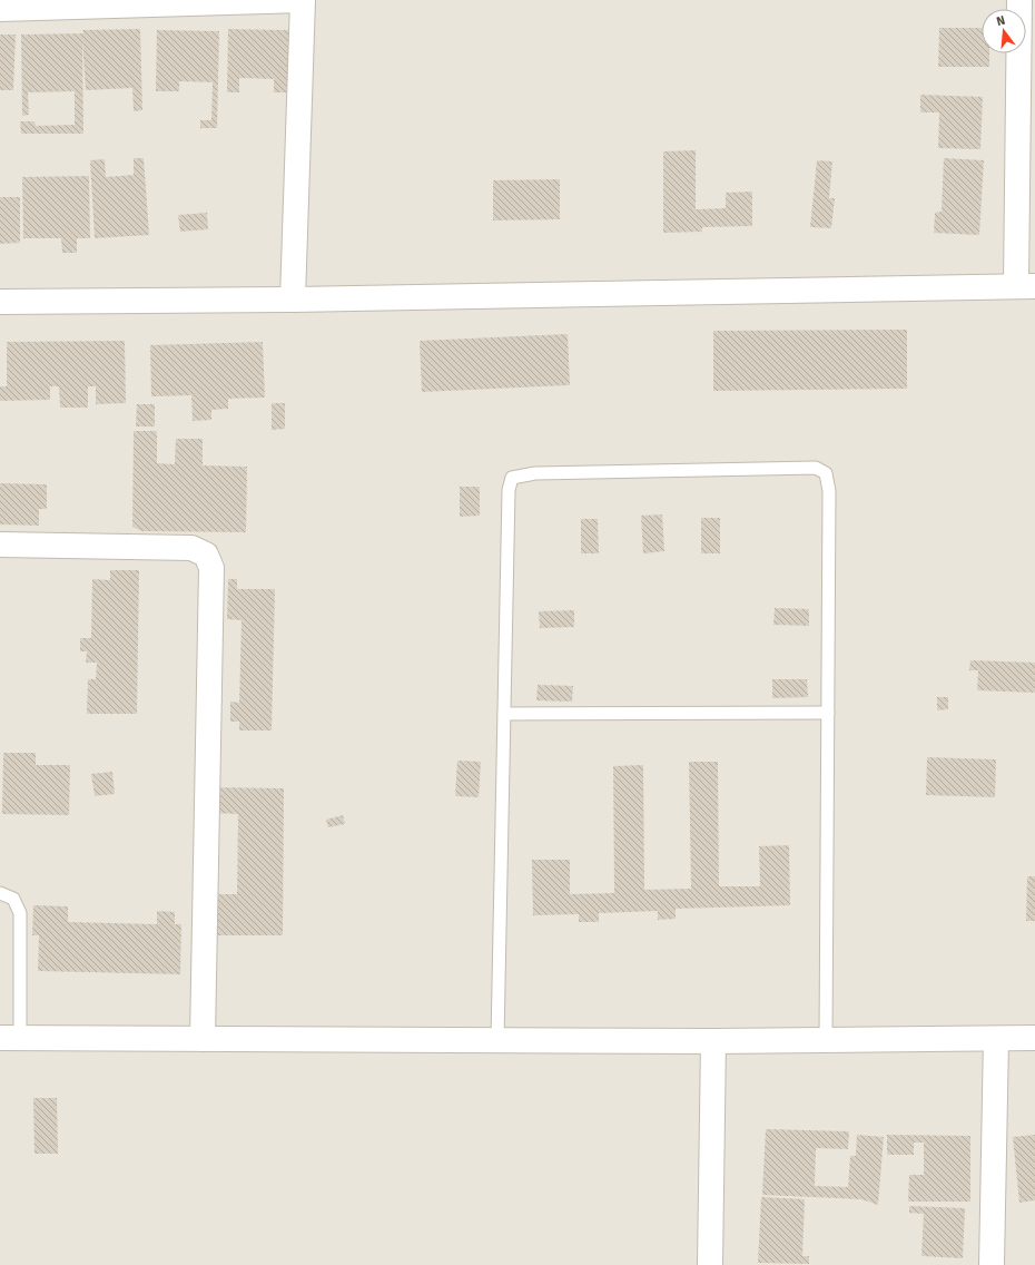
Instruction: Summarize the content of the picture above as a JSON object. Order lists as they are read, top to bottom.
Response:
{
  "north": "top"
}
